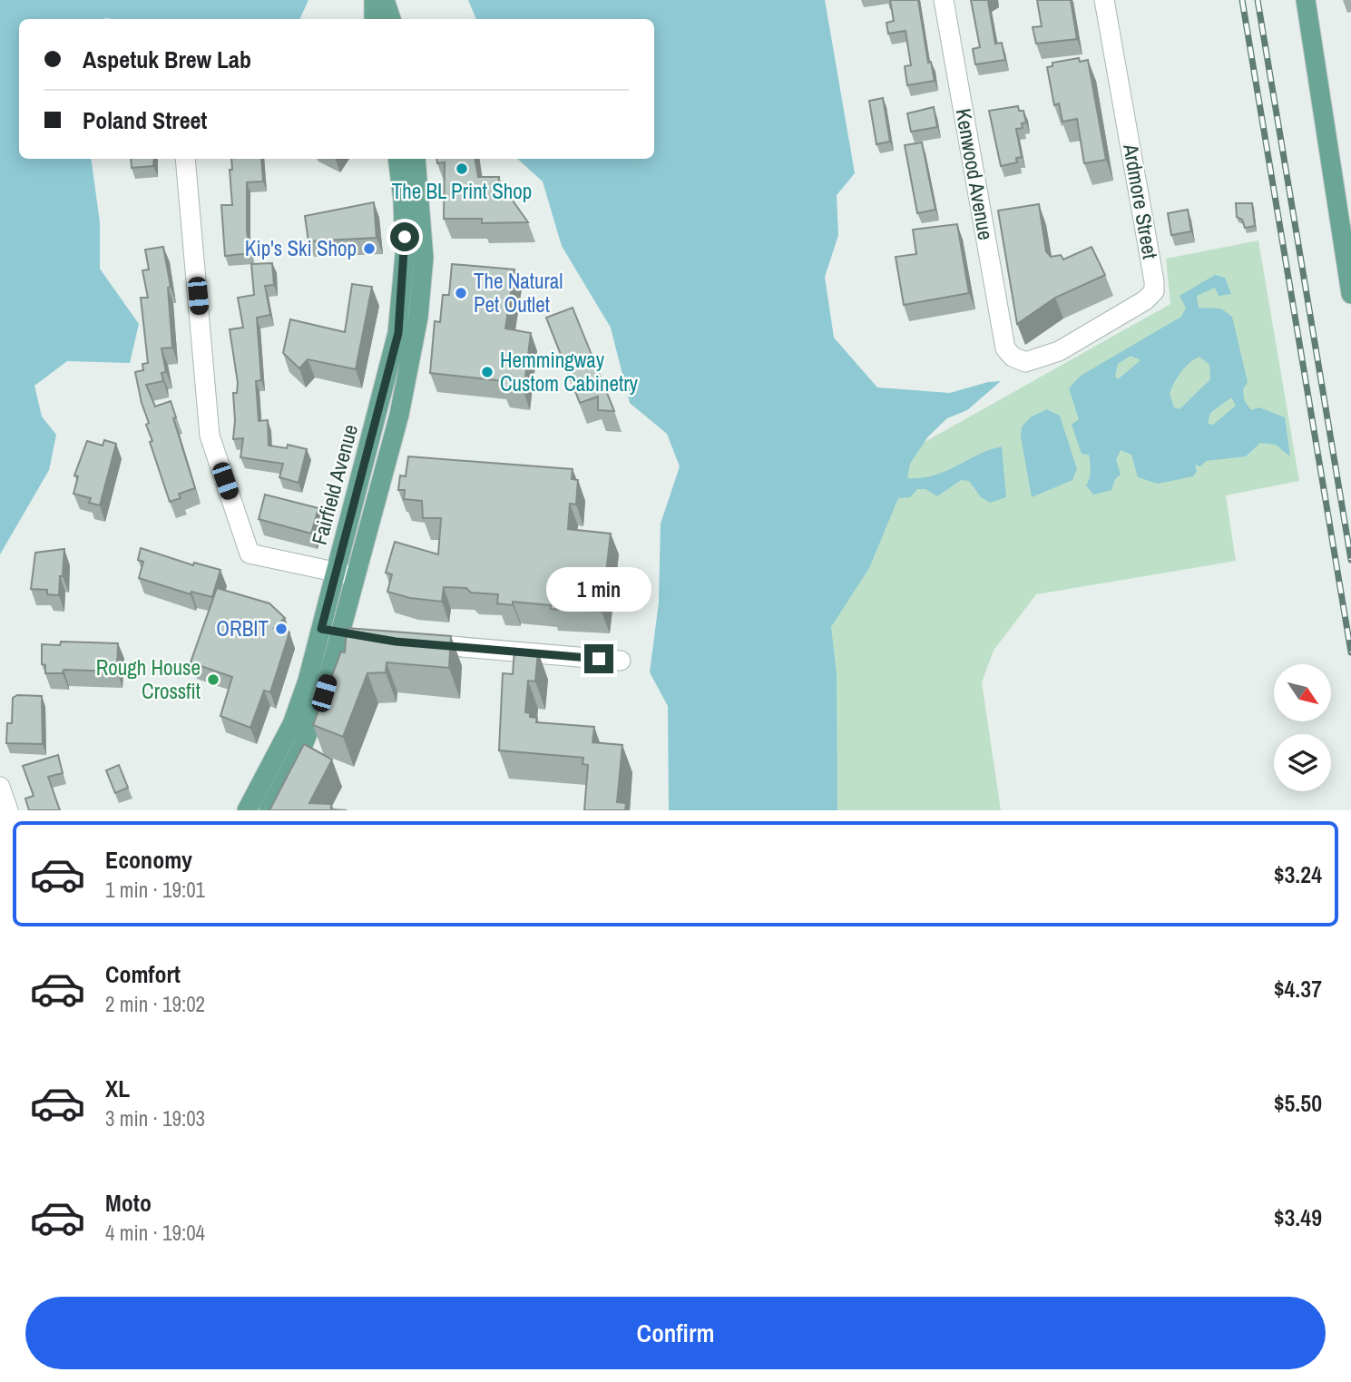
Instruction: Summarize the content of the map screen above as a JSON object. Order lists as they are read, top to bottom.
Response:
{
  "streets": {
    "main road": ["Fairfield Avenue"],
    "street": ["Kenwood Avenue", "Ardmore Street"]
  },
  "crossings": [
    ["Kenwood Avenue", "Ardmore Street"]
  ],
  "places": [
    "The BL Print Shop",
    "Kip's Ski Shop",
    "The Natural Pet Outlet",
    "Hemmingway Custom Cabinetry",
    "ORBIT",
    "Rough House Crossfit"
  ],
  "north": "bottom right",
  "page": {
    "banner": ["Aspetuk Brew Lab", "Poland Street"],
    "bubble": "1 min",
    "list": [
      {
        "name": "Economy",
        "note": "1 min · 19:01",
        "value": "$3.24"
      },
      {
        "name": "Comfort",
        "note": "2 min · 19:02",
        "value": "$4.37"
      },
      {
        "name": "XL",
        "note": "3 min · 19:03",
        "value": "$5.50"
      },
      {
        "name": "Moto",
        "note": "4 min · 19:04",
        "value": "$3.49"
      }
    ],
    "buttons": "Confirm"
  }
}
